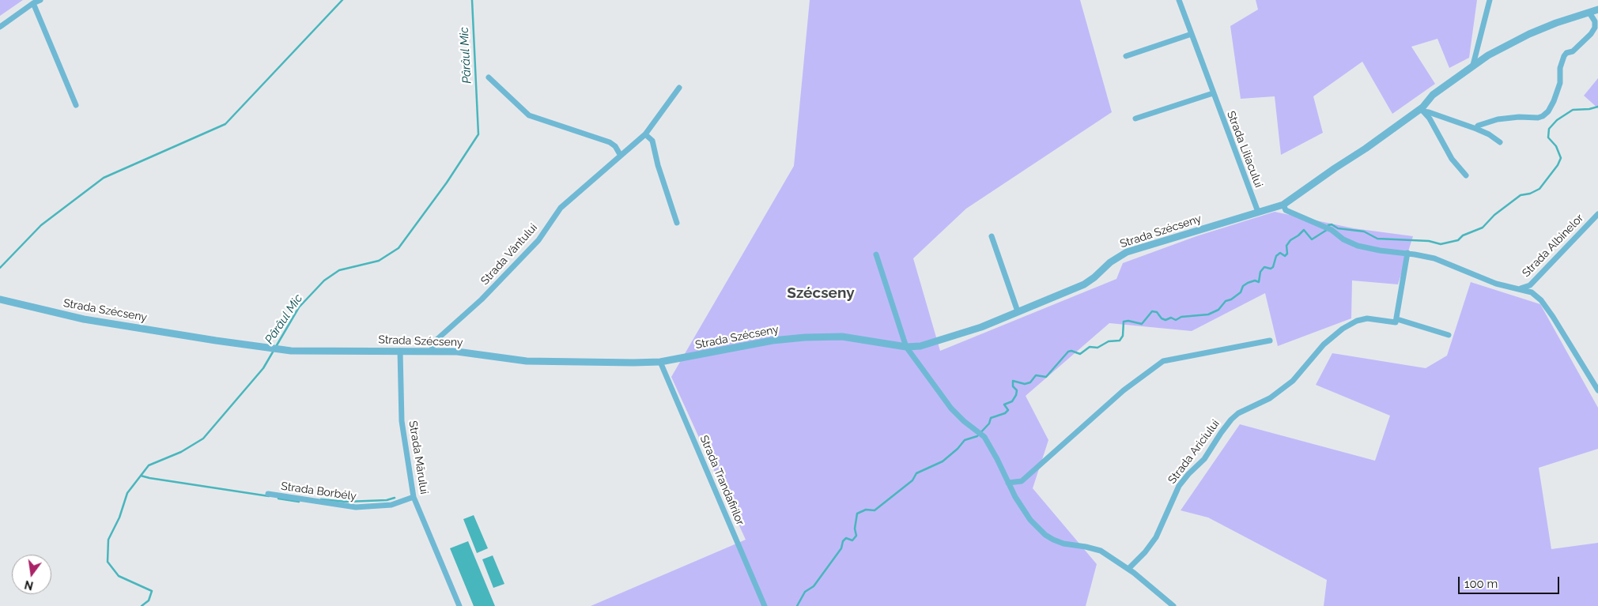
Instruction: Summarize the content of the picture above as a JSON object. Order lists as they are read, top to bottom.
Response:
{
  "streets": {
    "street": [
      "Strada Liliacului",
      "Strada Szécseny",
      "Strada Albinelor",
      "Strada Vântului",
      "Strada Ariciului",
      "Strada Mărului",
      "Strada Trandafirilor",
      "Strada Borbély"
    ]
  },
  "crossings": [
    ["Strada Liliacului", "Strada Szécseny"],
    ["Strada Szécseny", "Strada Vântului"],
    ["Strada Szécseny", "Strada Mărului"],
    ["Strada Szécseny", "Strada Trandafirilor"],
    ["Strada Mărului", "Strada Borbély"]
  ],
  "districts": ["Szécseny"],
  "water": ["Pârâul Mic"],
  "scale_bar": "100 m",
  "north": "bottom"
}
